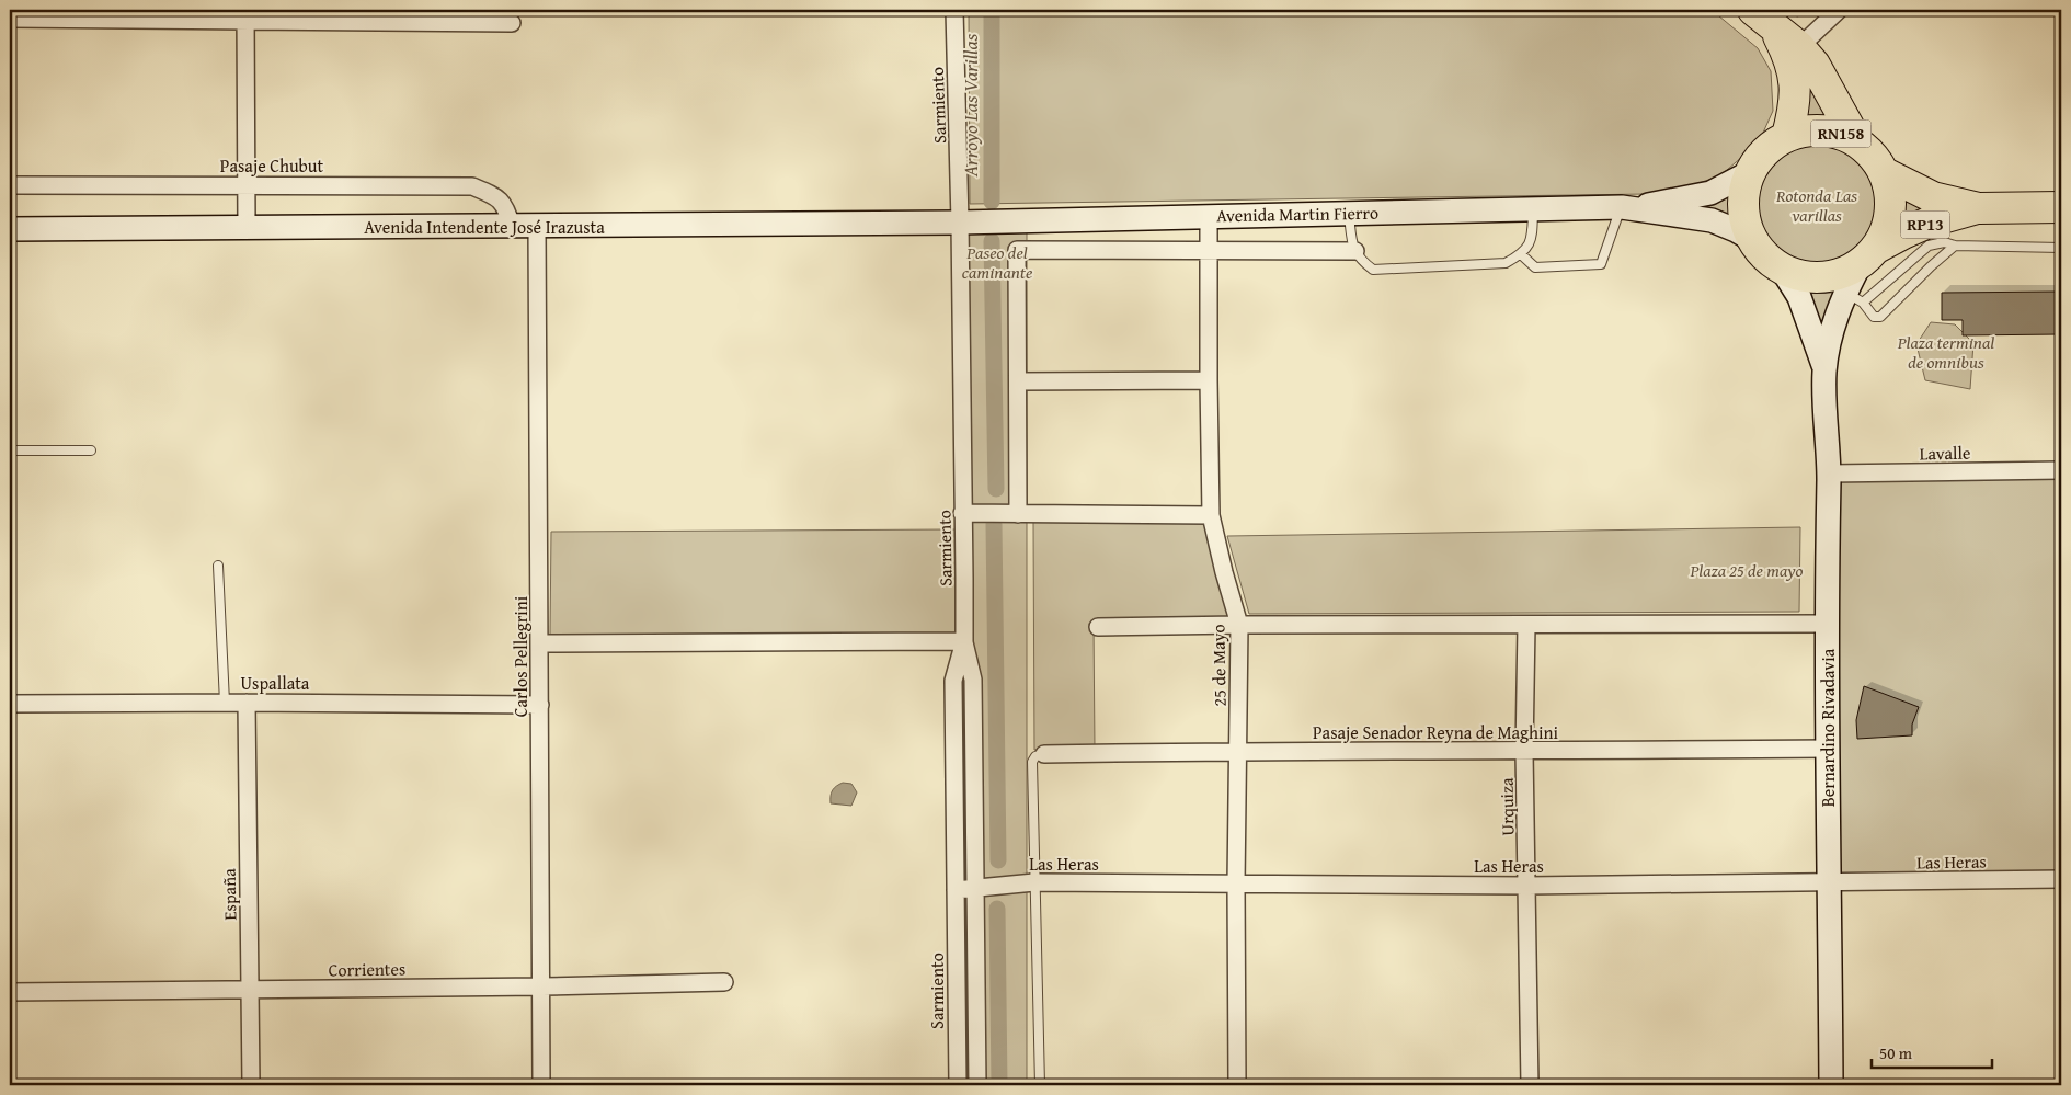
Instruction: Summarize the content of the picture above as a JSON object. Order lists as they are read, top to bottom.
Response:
{
  "streets": {
    "highway": ["RN158", "RP13"],
    "main road": ["Avenida Martin Fierro", "Avenida Intendente José Irazusta", "Bernardino Rivadavia"],
    "street": [
      "Sarmiento",
      "Pasaje Chubut",
      "Lavalle",
      "Carlos Pellegrini",
      "25 de Mayo",
      "Uspallata",
      "Pasaje Senador Reyna de Maghini",
      "Urquiza",
      "Las Heras",
      "España",
      "Corrientes"
    ]
  },
  "crossings": [
    ["Sarmiento", "Avenida Martin Fierro"],
    ["Sarmiento", "Avenida Intendente José Irazusta"],
    ["Sarmiento", "Las Heras"],
    ["RN158", "Avenida Martin Fierro"],
    ["RN158", "RP13"],
    ["RN158", "Bernardino Rivadavia"],
    ["Pasaje Chubut", "Avenida Intendente José Irazusta"],
    ["Avenida Martin Fierro", "RP13"],
    ["Avenida Martin Fierro", "Avenida Intendente José Irazusta"],
    ["Avenida Martin Fierro", "25 de Mayo"],
    ["Avenida Martin Fierro", "Bernardino Rivadavia"],
    ["RP13", "Bernardino Rivadavia"],
    ["Avenida Intendente José Irazusta", "Carlos Pellegrini"],
    ["Lavalle", "Bernardino Rivadavia"],
    ["Carlos Pellegrini", "Uspallata"],
    ["Carlos Pellegrini", "Corrientes"],
    ["25 de Mayo", "Pasaje Senador Reyna de Maghini"],
    ["25 de Mayo", "Las Heras"],
    ["Uspallata", "España"],
    ["Bernardino Rivadavia", "Pasaje Senador Reyna de Maghini"],
    ["Bernardino Rivadavia", "Las Heras"],
    ["Pasaje Senador Reyna de Maghini", "Urquiza"],
    ["Urquiza", "Las Heras"],
    ["España", "Corrientes"]
  ],
  "water": ["Arroyo Las Varillas"],
  "parks": [
    "Rotonda Las varillas",
    "Paseo del caminante",
    "Plaza terminal de omnibus",
    "Plaza 25 de mayo"
  ],
  "scale_bar": "50 m"
}
